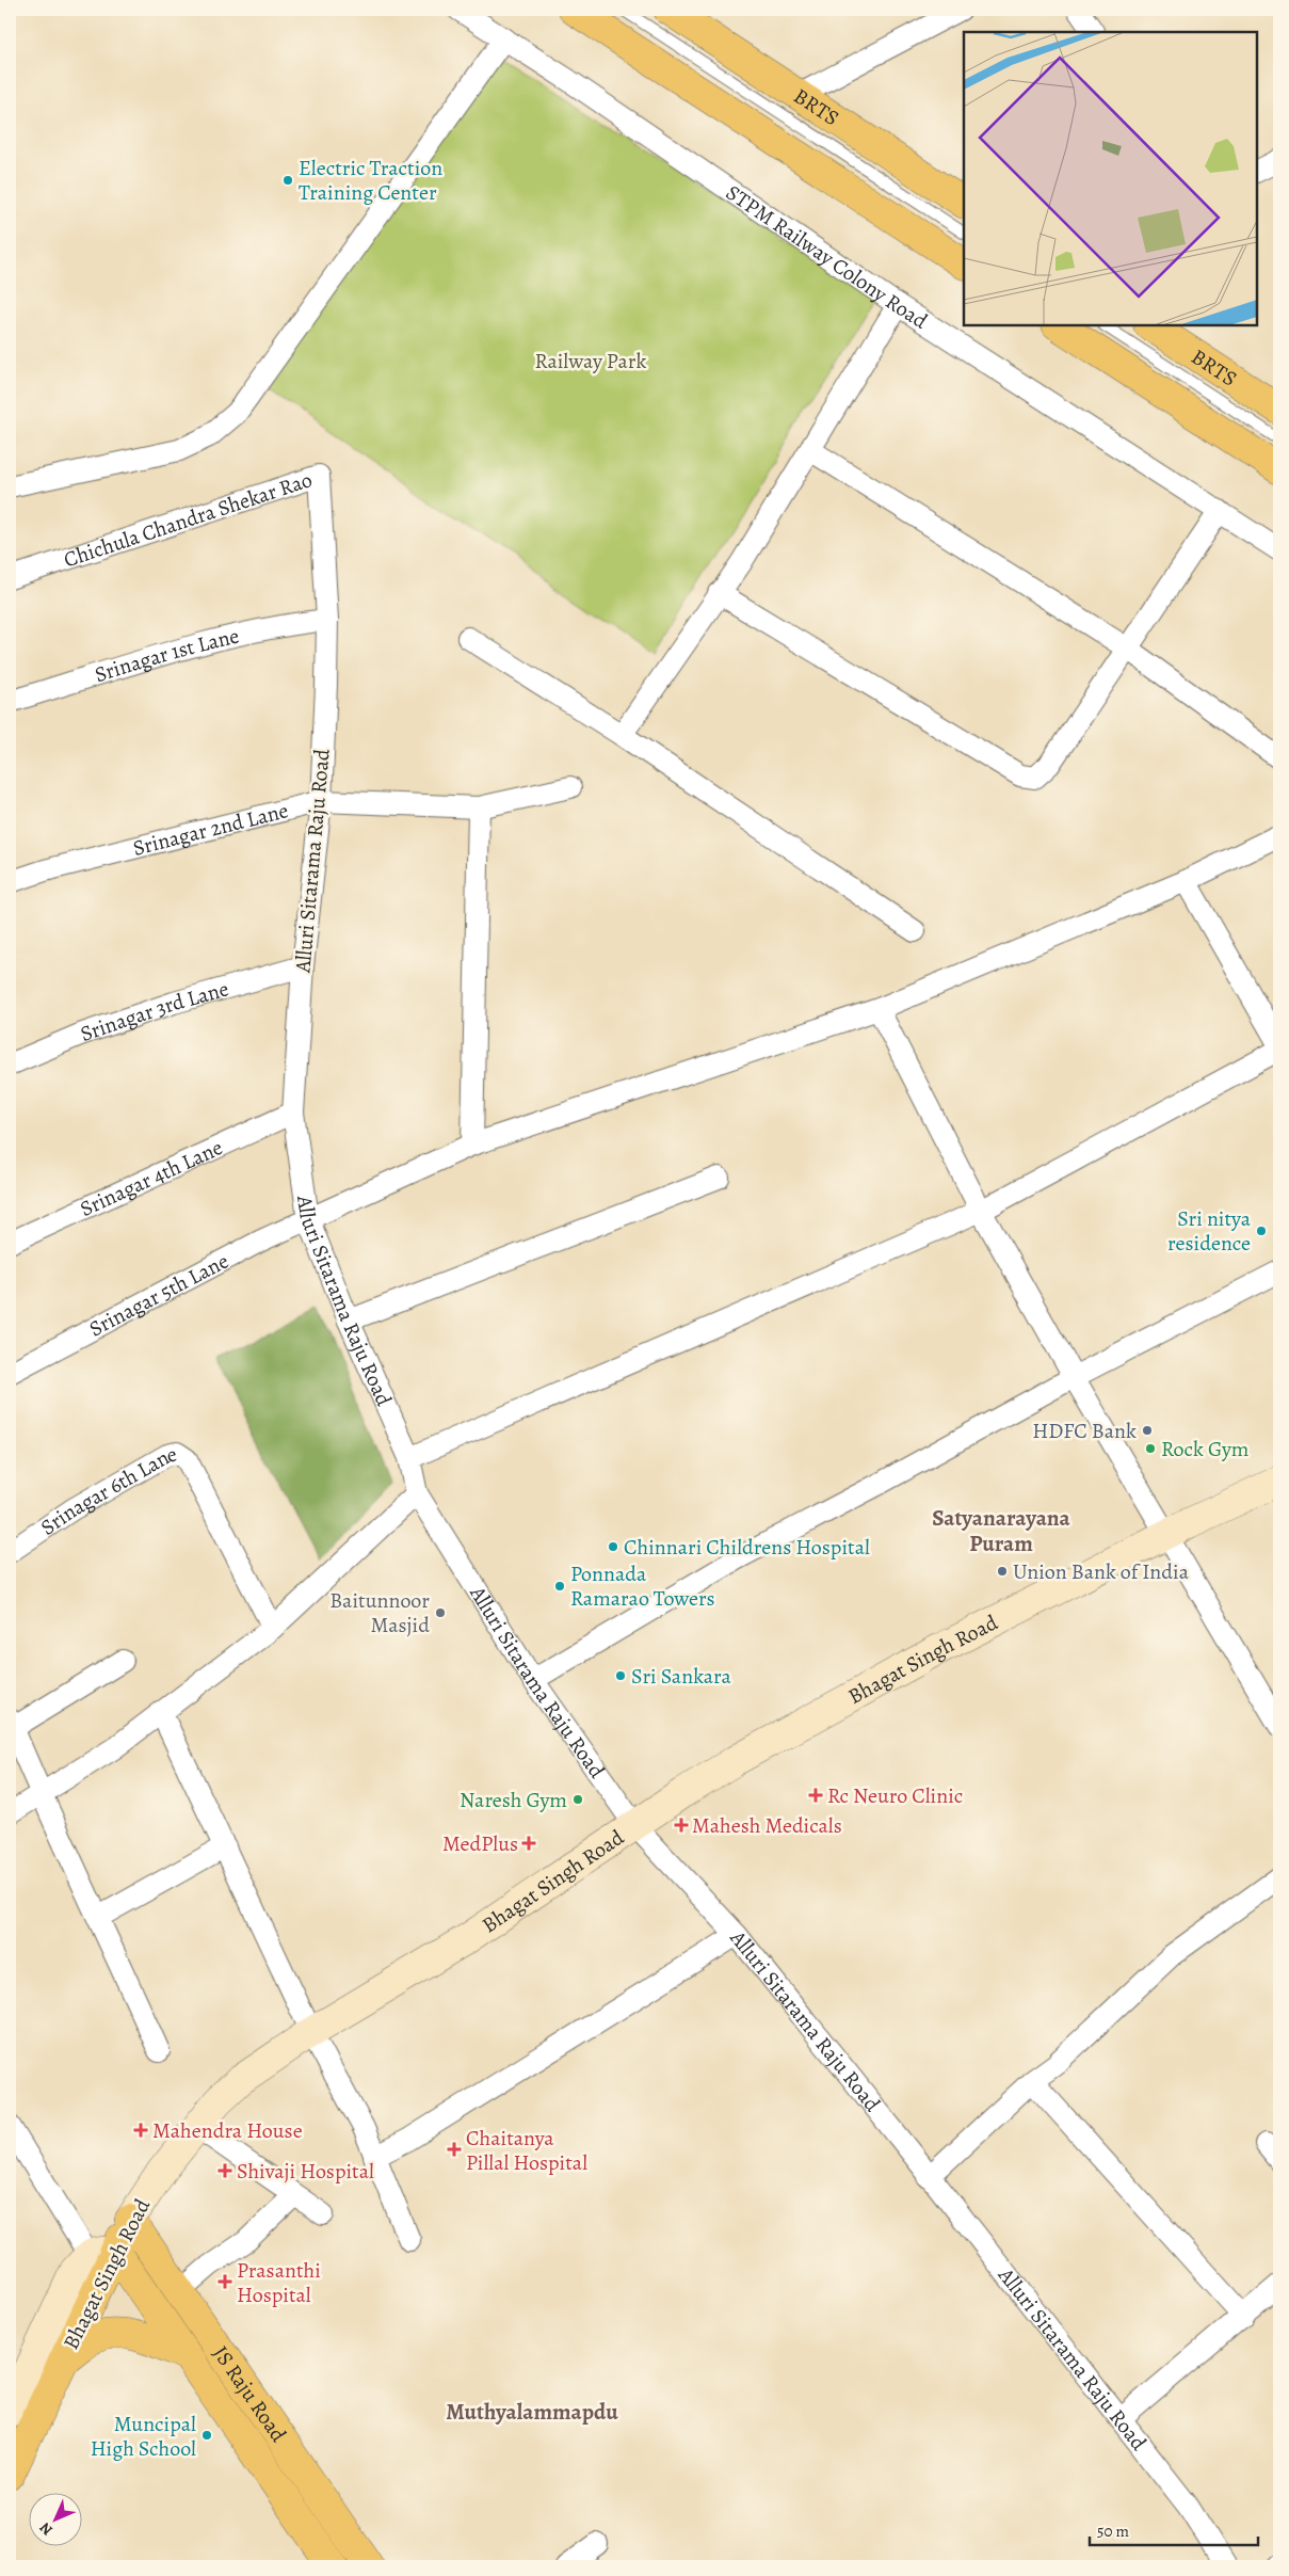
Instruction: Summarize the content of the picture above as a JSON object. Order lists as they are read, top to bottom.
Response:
{
  "streets": {
    "main road": ["BRTS", "Bhagat Singh Road", "JS Raju Road"],
    "street": [
      "STPM Railway Colony Road",
      "Chichula Chandra Shekar Rao",
      "Srinagar 1st Lane",
      "Srinagar 2nd Lane",
      "Alluri Sitarama Raju Road",
      "Srinagar 3rd Lane",
      "Srinagar 4th Lane",
      "Srinagar 5th Lane",
      "Srinagar 6th Lane"
    ]
  },
  "crossings": [
    ["Chichula Chandra Shekar Rao", "Srinagar 1st Lane"],
    ["Chichula Chandra Shekar Rao", "Alluri Sitarama Raju Road"],
    ["Srinagar 1st Lane", "Alluri Sitarama Raju Road"],
    ["Srinagar 2nd Lane", "Alluri Sitarama Raju Road"],
    ["Alluri Sitarama Raju Road", "Srinagar 3rd Lane"],
    ["Alluri Sitarama Raju Road", "Srinagar 4th Lane"],
    ["Alluri Sitarama Raju Road", "Srinagar 5th Lane"],
    ["Alluri Sitarama Raju Road", "Bhagat Singh Road"],
    ["Bhagat Singh Road", "JS Raju Road"]
  ],
  "districts": ["Satyanarayana Puram", "Muthyalammapdu"],
  "parks": ["Railway Park"],
  "places": {
    "other": [
      "Electric Traction Training Center",
      "Sri nitya residence",
      "HDFC Bank",
      "Rock Gym",
      "Chinnari Childrens Hospital",
      "Union Bank of India",
      "Ponnada Ramarao Towers",
      "Baitunnoor Masjid",
      "Sri Sankara",
      "Naresh Gym",
      "Muncipal High School"
    ],
    "health": [
      "Rc Neuro Clinic",
      "Mahesh Medicals",
      "MedPlus",
      "Mahendra House",
      "Chaitanya Pillal Hospital",
      "Shivaji Hospital",
      "Prasanthi Hospital"
    ]
  },
  "scale_bar": "50 m",
  "north": "bottom left"
}
